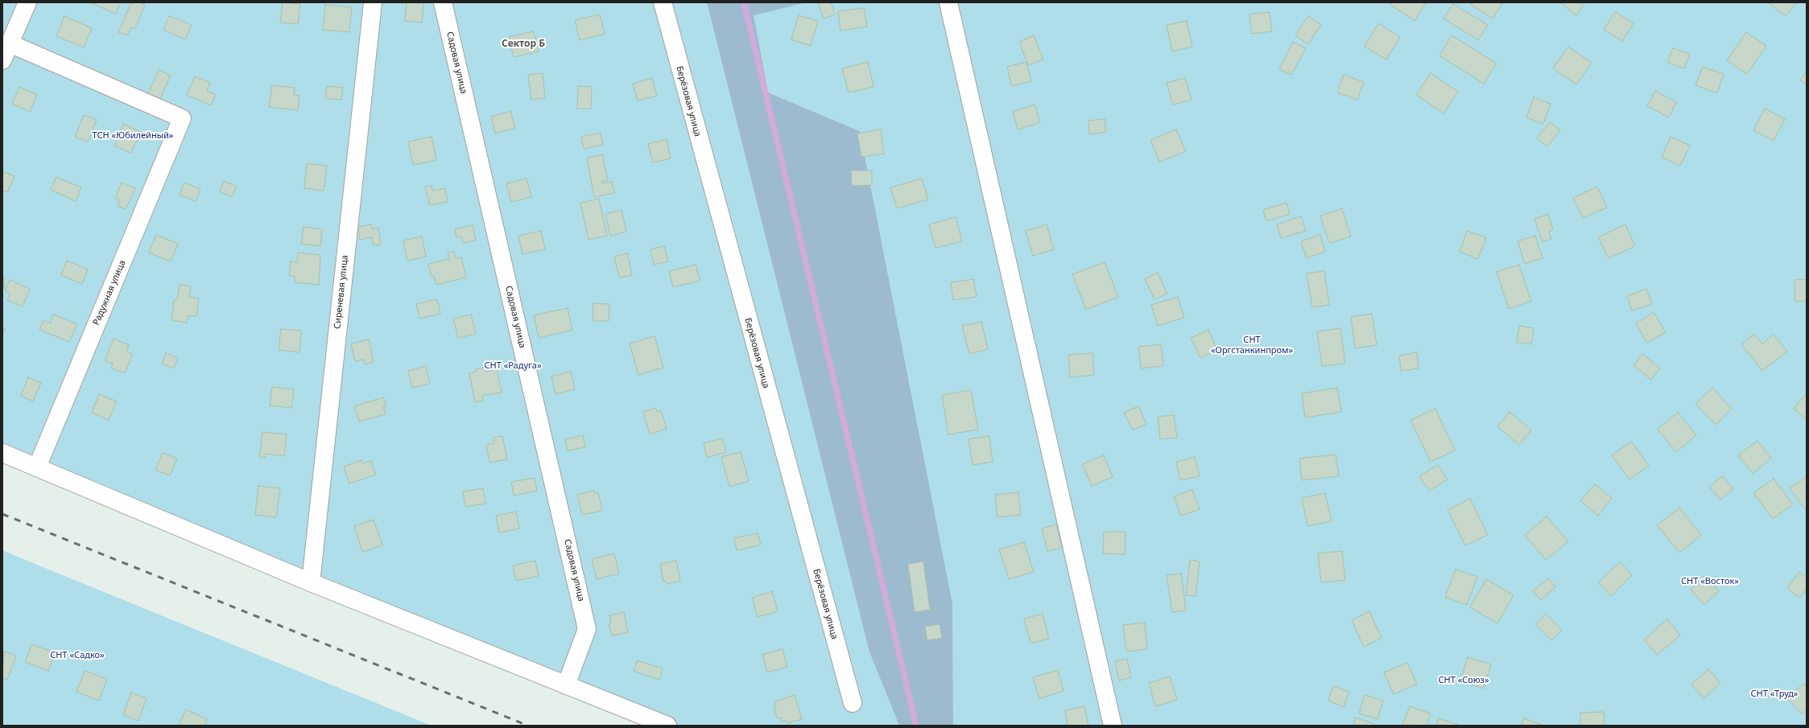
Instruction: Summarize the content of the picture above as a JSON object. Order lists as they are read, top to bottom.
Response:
{
  "streets": {
    "street": [
      "Садовая улица",
      "Берёзовая улица",
      "Сиреневая улица",
      "Радужная улица"
    ]
  },
  "districts": ["Сектор Б"],
  "parks": [
    "ТСН «Юбилейный»",
    "СНТ «Оргстанкинпром»",
    "СНТ «Радуга»",
    "СНТ «Восток»",
    "СНТ «Садко»",
    "СНТ «Союз»",
    "СНТ «Труд»"
  ]
}
